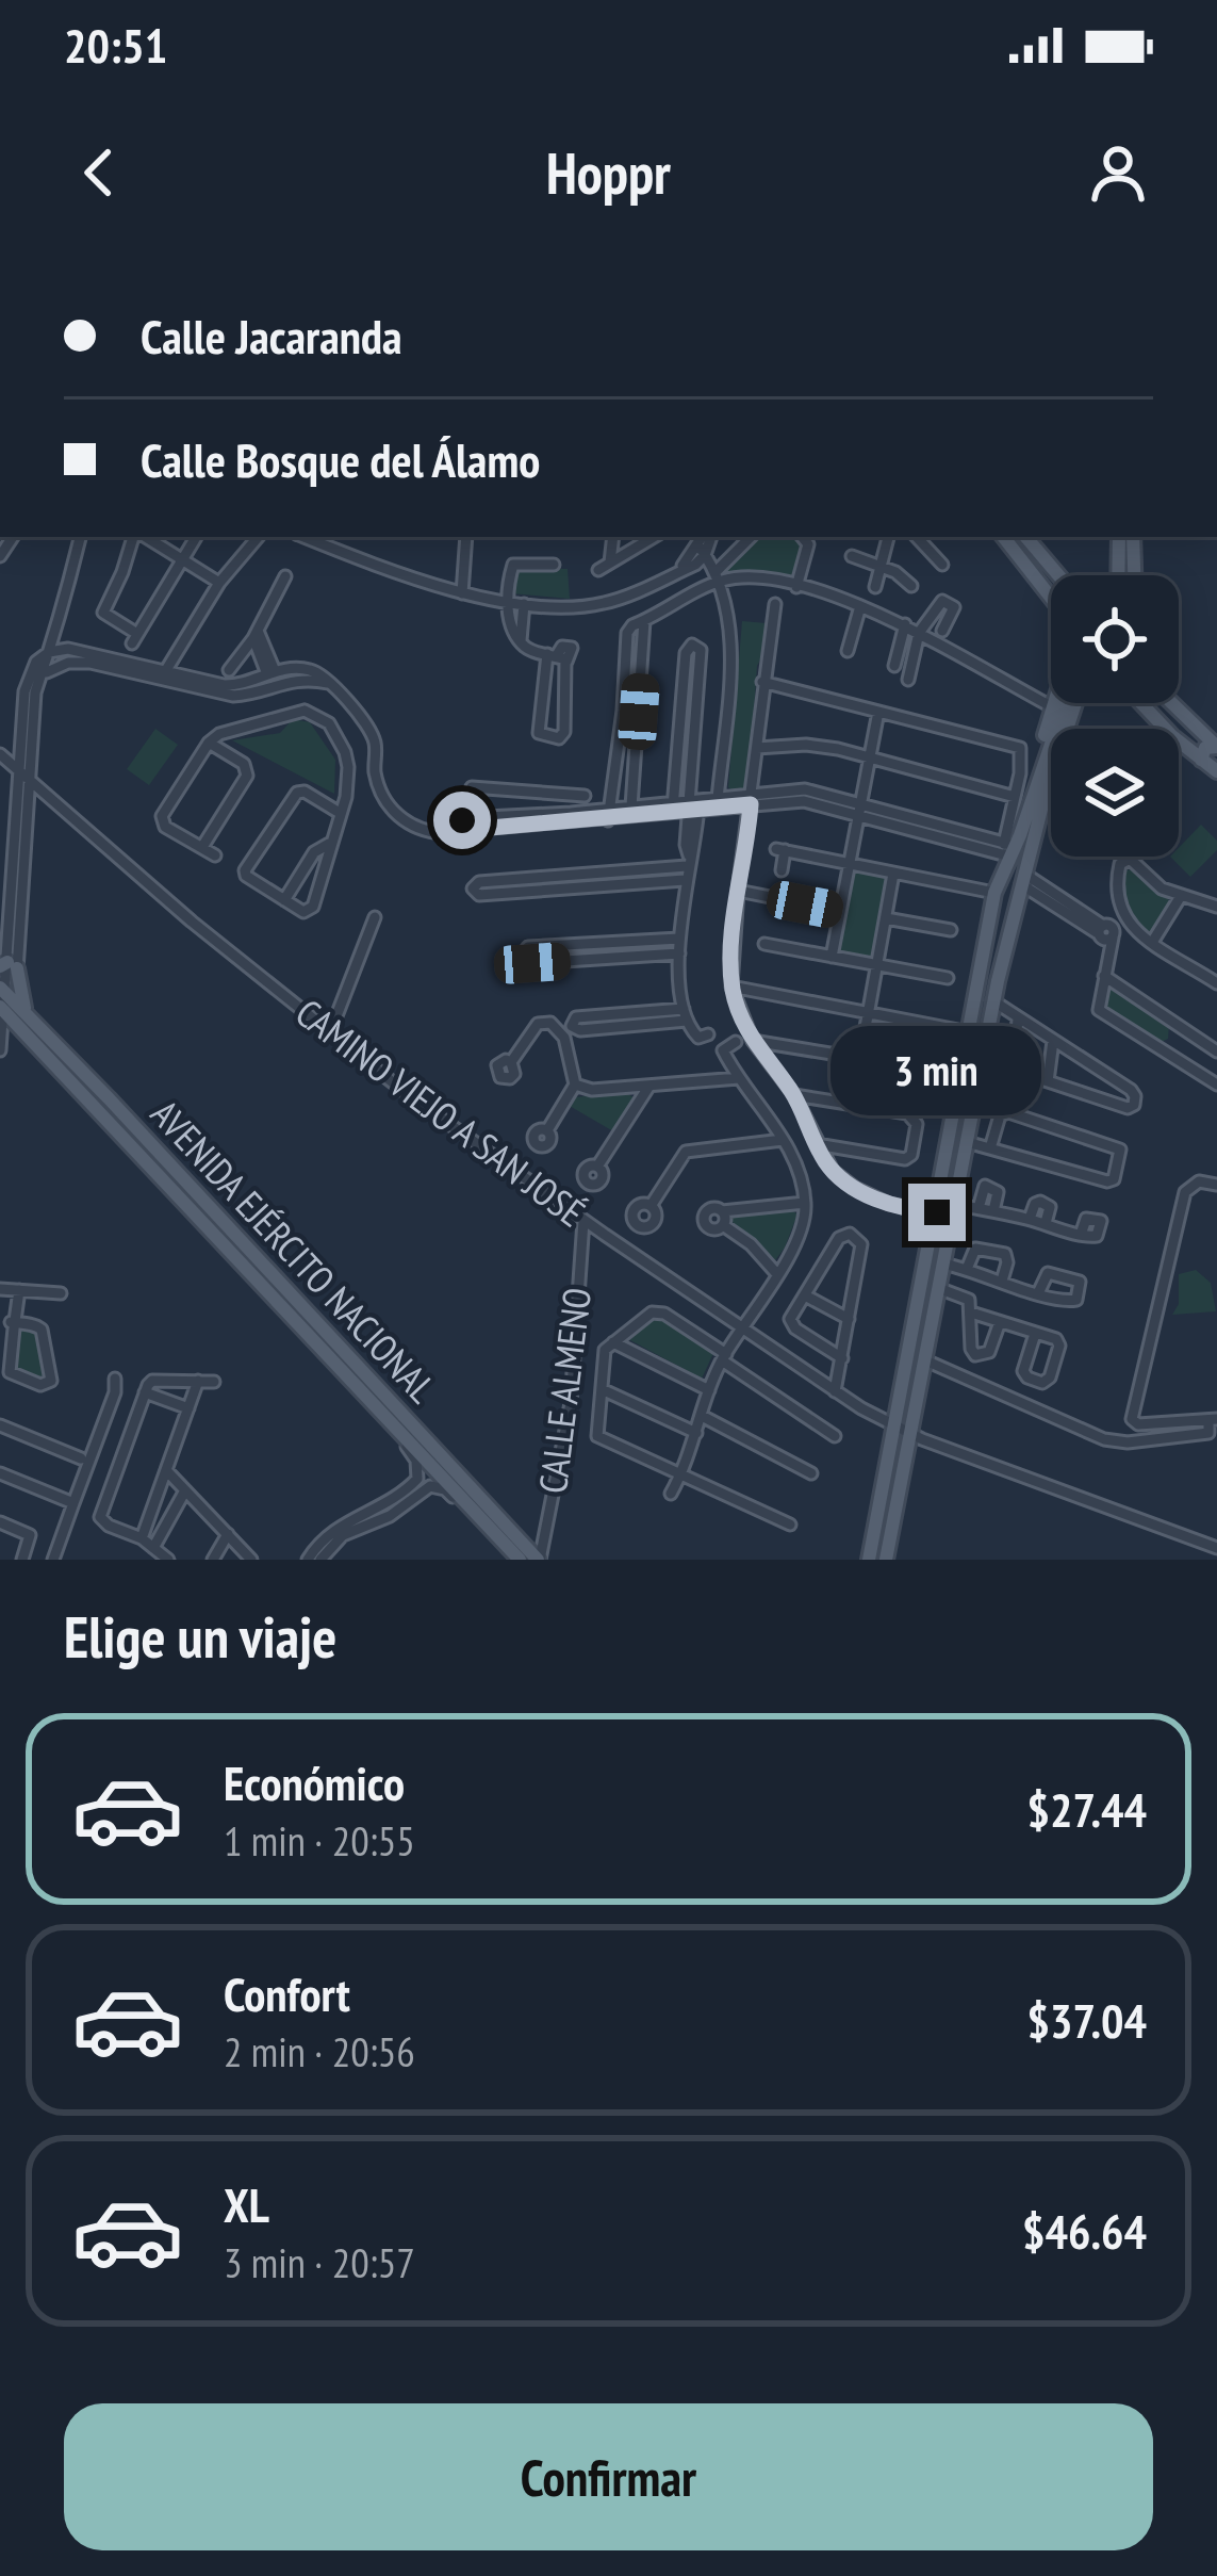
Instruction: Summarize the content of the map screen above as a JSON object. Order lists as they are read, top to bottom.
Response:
{
  "streets": {
    "main road": ["AVENIDA EJÉRCITO NACIONAL"],
    "street": ["CAMINO VIEJO A SAN JOSÉ", "CALLE ALMENO"]
  },
  "crossings": [
    ["CAMINO VIEJO A SAN JOSÉ", "CALLE ALMENO"],
    ["AVENIDA EJÉRCITO NACIONAL", "CALLE ALMENO"]
  ],
  "page": {
    "status": "20:51",
    "header": "Hoppr",
    "banner": ["Calle Jacaranda", "Calle Bosque del Álamo"],
    "bubble": "3 min",
    "heading": "Elige un viaje",
    "list": [
      {
        "name": "Económico",
        "note": "1 min · 20:55",
        "value": "$27.44"
      },
      {
        "name": "Confort",
        "note": "2 min · 20:56",
        "value": "$37.04"
      },
      {
        "name": "XL",
        "note": "3 min · 20:57",
        "value": "$46.64"
      }
    ],
    "buttons": "Confirmar"
  }
}
